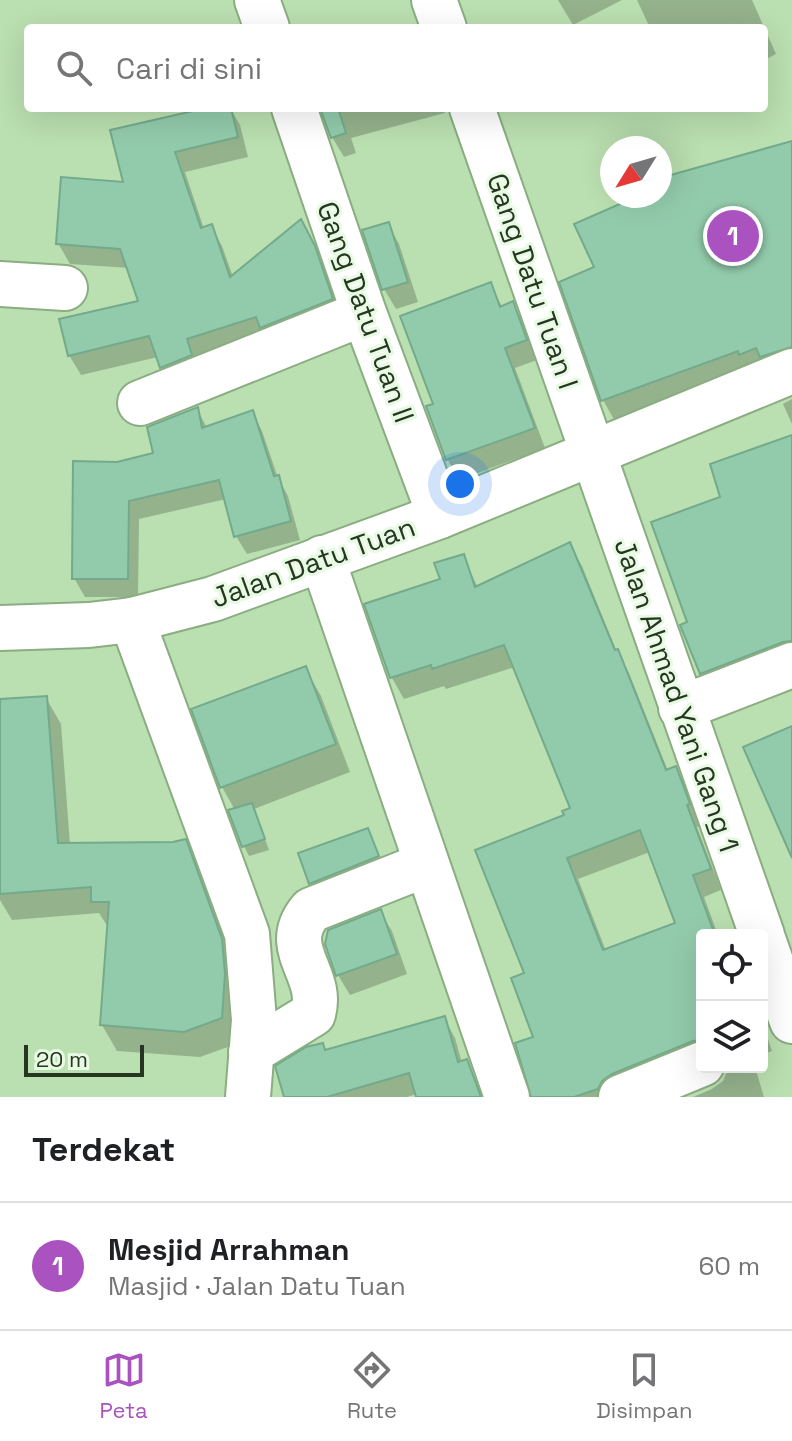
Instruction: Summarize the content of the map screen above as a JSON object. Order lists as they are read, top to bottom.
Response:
{
  "streets": {
    "street": [
      "Gang Datu Tuan I",
      "Gang Datu Tuan II",
      "Jalan Datu Tuan",
      "Jalan Ahmad Yani Gang 1"
    ]
  },
  "crossings": [
    ["Gang Datu Tuan I", "Jalan Datu Tuan"],
    ["Gang Datu Tuan I", "Jalan Ahmad Yani Gang 1"],
    ["Gang Datu Tuan II", "Jalan Datu Tuan"],
    ["Jalan Datu Tuan", "Jalan Ahmad Yani Gang 1"]
  ],
  "scale_bar": "20 m",
  "north": "bottom left",
  "page": {
    "search": "Cari di sini",
    "pins": "1",
    "scale": "20 m",
    "heading": "Terdekat",
    "list": [
      {
        "mark": "1",
        "name": "Mesjid Arrahman",
        "note": "Masjid · Jalan Datu Tuan",
        "value": "60 m"
      }
    ],
    "nav": ["Peta", "Rute", "Disimpan"]
  }
}
